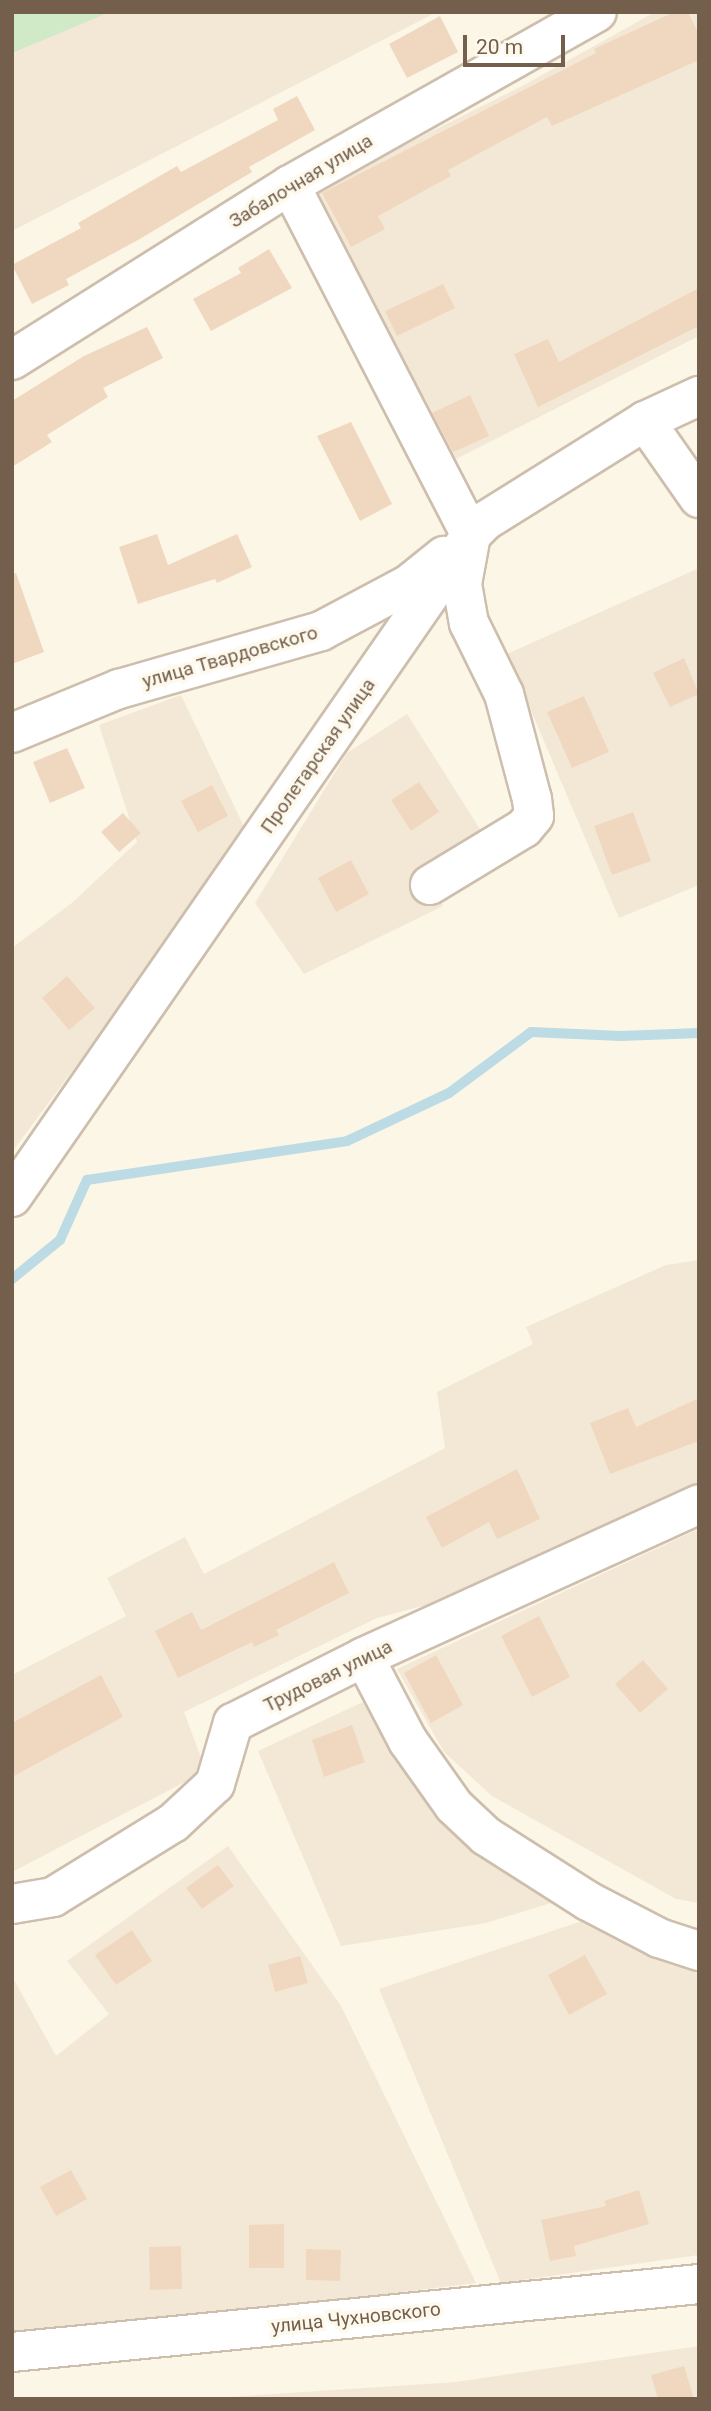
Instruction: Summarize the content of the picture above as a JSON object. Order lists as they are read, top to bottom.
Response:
{
  "streets": {
    "street": [
      "Забалочная улица",
      "улица Твардовского",
      "Пролетарская улица",
      "Трудовая улица",
      "улица Чухновского"
    ]
  },
  "crossings": [
    ["улица Твардовского", "Пролетарская улица"]
  ],
  "scale_bar": "20 m"
}
